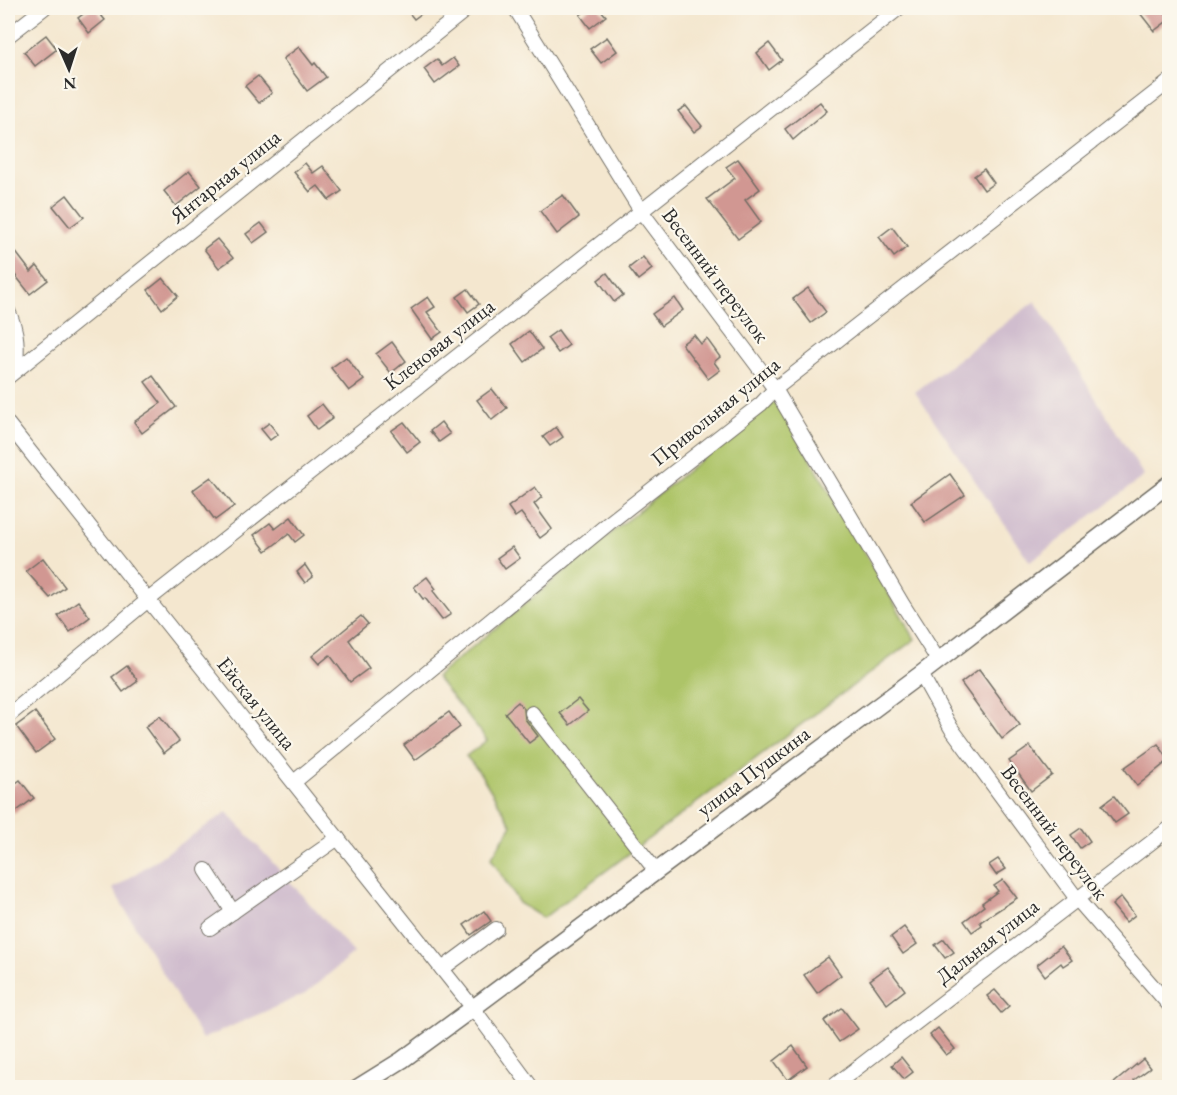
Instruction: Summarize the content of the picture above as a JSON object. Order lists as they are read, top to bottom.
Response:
{
  "streets": {
    "main road": ["улица Пушкина"],
    "street": [
      "Янтарная улица",
      "Весенний переулок",
      "Кленовая улица",
      "Привольная улица",
      "Ейская улица",
      "Дальная улица"
    ]
  },
  "crossings": [
    ["Весенний переулок", "Кленовая улица"],
    ["Весенний переулок", "Привольная улица"],
    ["Весенний переулок", "улица Пушкина"],
    ["Весенний переулок", "Дальная улица"],
    ["Кленовая улица", "Ейская улица"],
    ["Привольная улица", "Ейская улица"],
    ["Ейская улица", "улица Пушкина"]
  ],
  "north": "bottom"
}
